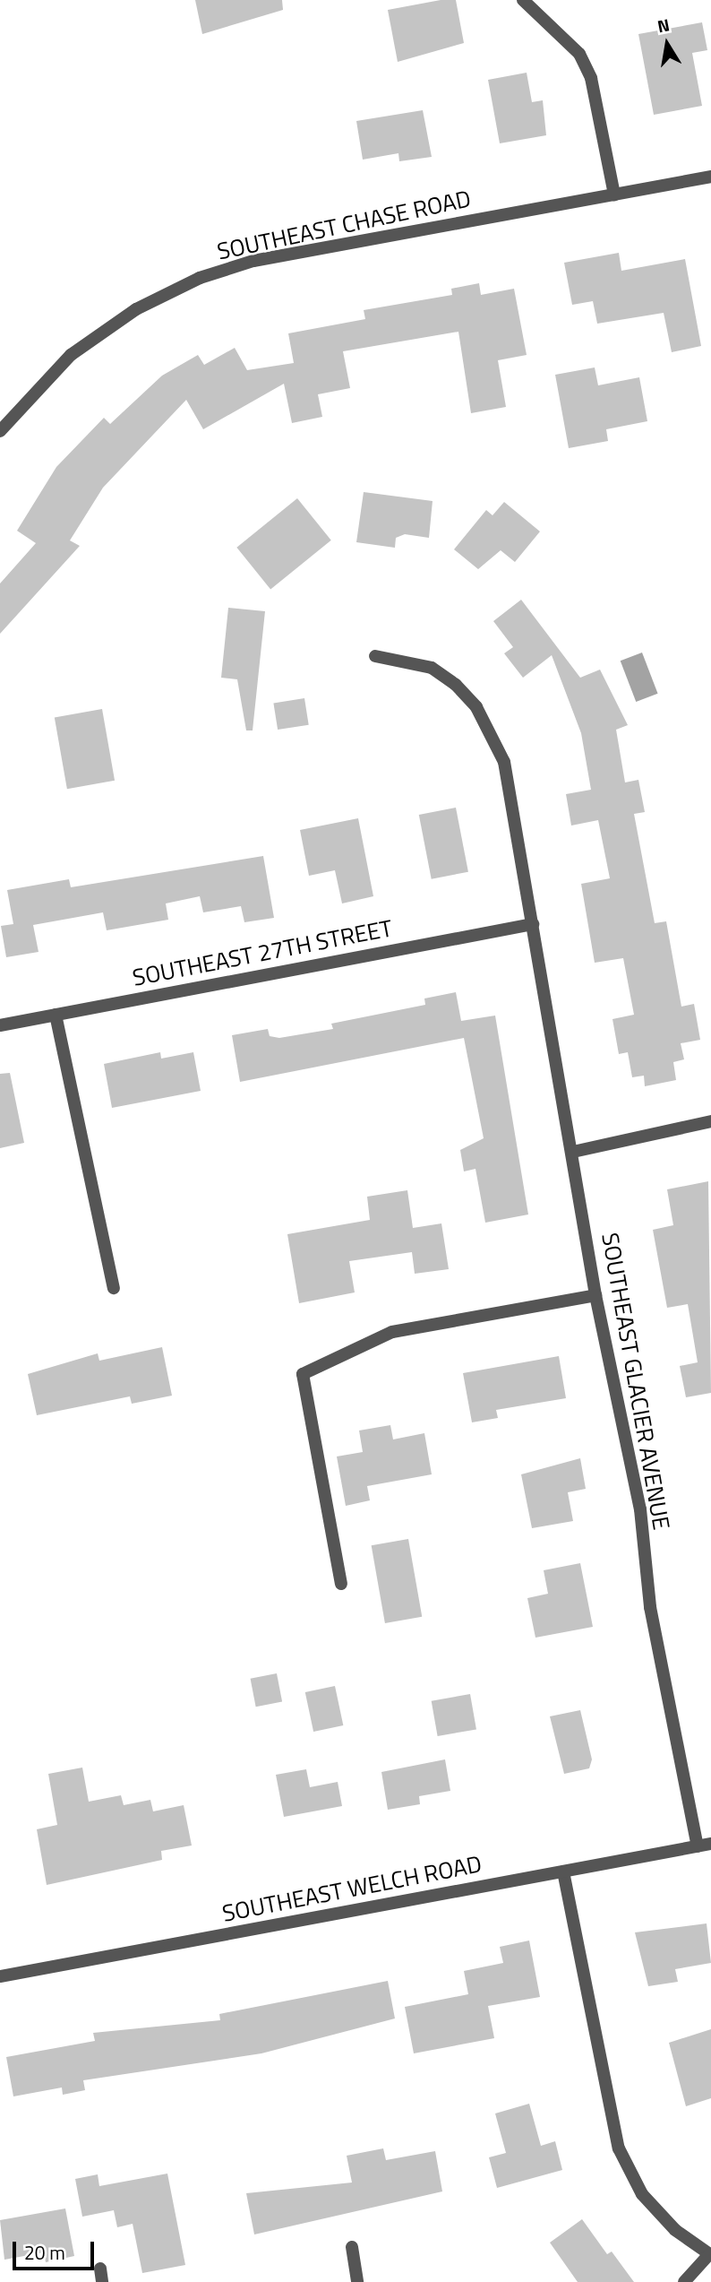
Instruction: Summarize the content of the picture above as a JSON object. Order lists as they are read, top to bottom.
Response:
{
  "streets": {
    "street": [
      "SOUTHEAST CHASE ROAD",
      "SOUTHEAST 27TH STREET",
      "SOUTHEAST GLACIER AVENUE",
      "SOUTHEAST WELCH ROAD"
    ]
  },
  "crossings": [
    ["SOUTHEAST 27TH STREET", "SOUTHEAST GLACIER AVENUE"],
    ["SOUTHEAST GLACIER AVENUE", "SOUTHEAST WELCH ROAD"]
  ],
  "scale_bar": "20 m",
  "north": "top"
}
